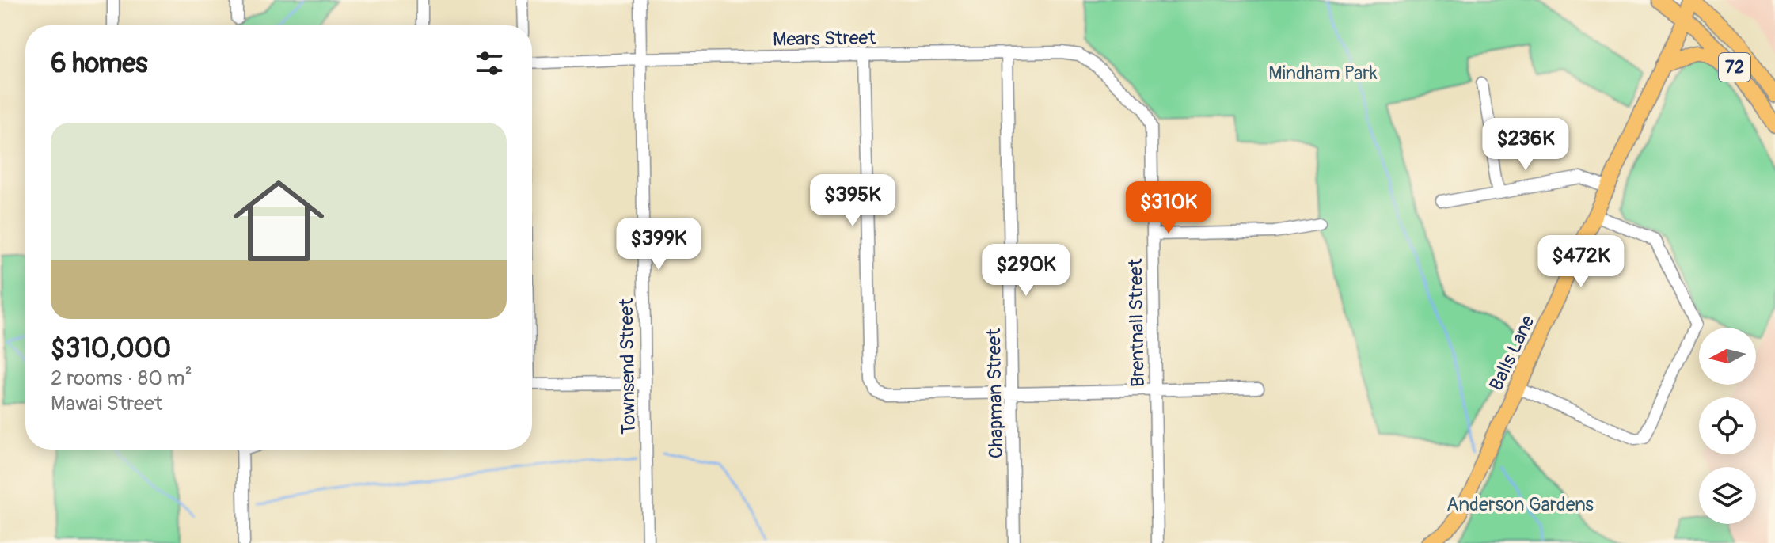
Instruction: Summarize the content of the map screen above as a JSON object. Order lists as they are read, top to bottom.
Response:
{
  "streets": {
    "main road": ["72", "Balls Lane"],
    "street": [
      "Mears Street",
      "Brentnall Street",
      "Townsend Street",
      "Chapman Street"
    ]
  },
  "crossings": [
    ["Mears Street", "Brentnall Street"],
    ["Mears Street", "Townsend Street"],
    ["Mears Street", "Chapman Street"],
    ["72", "Balls Lane"],
    ["Brentnall Street", "Chapman Street"]
  ],
  "parks": ["Mindham Park", "Anderson Gardens"],
  "north": "left",
  "page": {
    "heading": "6 homes",
    "list": [
      {
        "name": "$310,000",
        "note": "2 rooms · 80 m² · Mawai Street"
      }
    ],
    "price": [
      "$236K",
      "$395K",
      "$310K",
      "$399K",
      "$472K",
      "$290K"
    ]
  }
}
